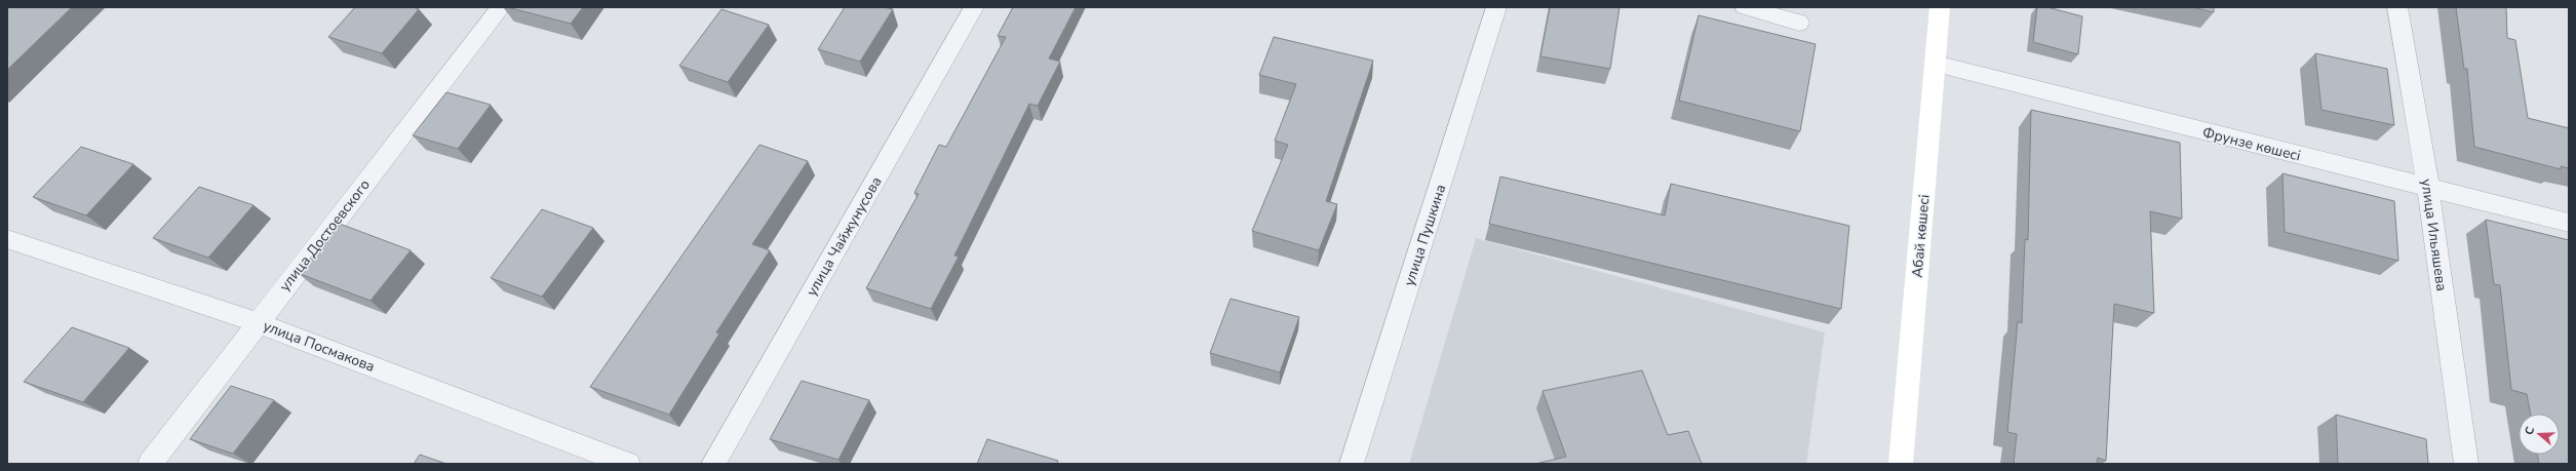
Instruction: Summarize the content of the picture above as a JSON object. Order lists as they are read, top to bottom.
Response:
{
  "streets": {
    "main road": ["Абай көшесі"],
    "street": [
      "Фрунзе көшесі",
      "улица Достоевского",
      "улица Пушкина",
      "улица Ильяшева",
      "улица Чайжунусова",
      "улица Посмакова"
    ]
  },
  "crossings": [
    ["Фрунзе көшесі", "улица Ильяшева"],
    ["Фрунзе көшесі", "Абай көшесі"],
    ["улица Достоевского", "улица Посмакова"]
  ],
  "north": "left"
}
